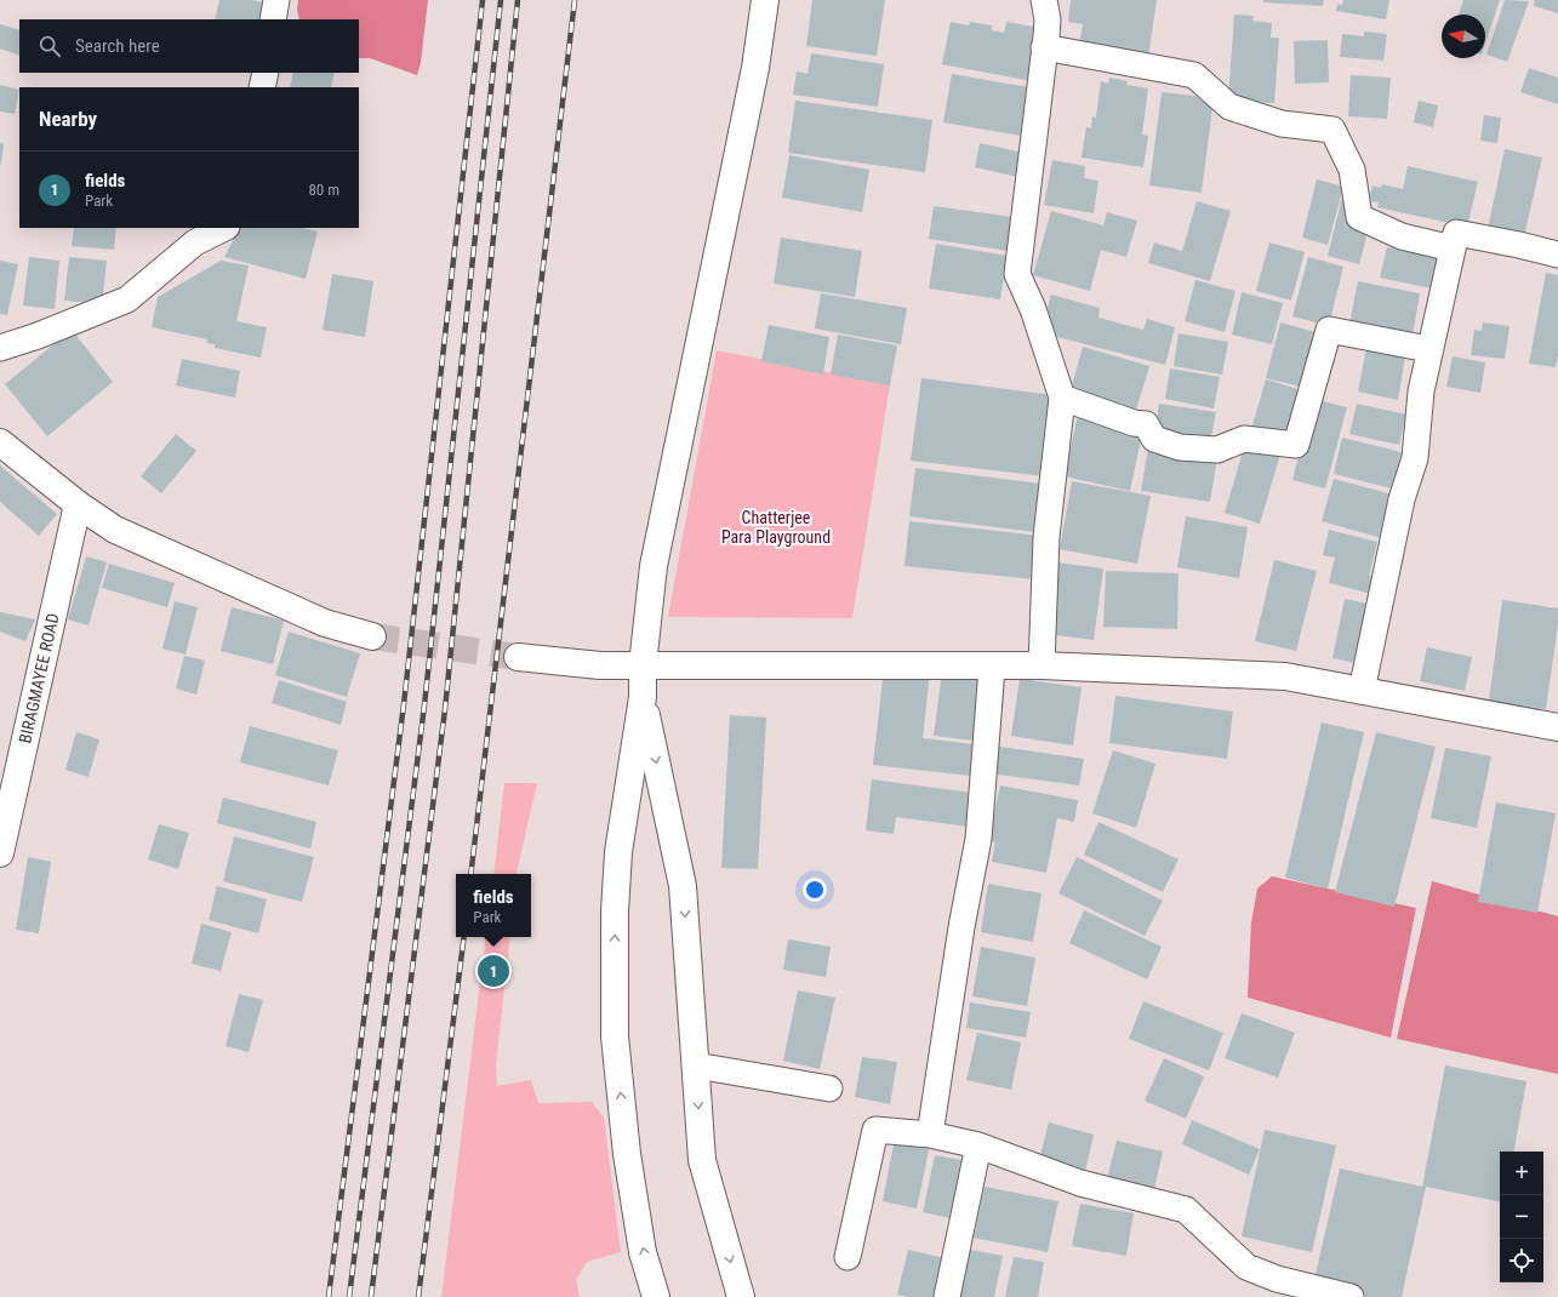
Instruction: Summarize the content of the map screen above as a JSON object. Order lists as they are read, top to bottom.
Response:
{
  "streets": {
    "main road": ["BIRAGMAYEE ROAD"]
  },
  "parks": ["Chatterjee Para Playground"],
  "north": "left",
  "page": {
    "search": "Search here",
    "heading": "Nearby",
    "list": [
      {
        "mark": "1",
        "name": "fields",
        "note": "Park",
        "value": "80 m"
      }
    ],
    "popup": ["fields", "Park"],
    "pins": "1",
    "map_buttons": ["+", "−"]
  }
}
